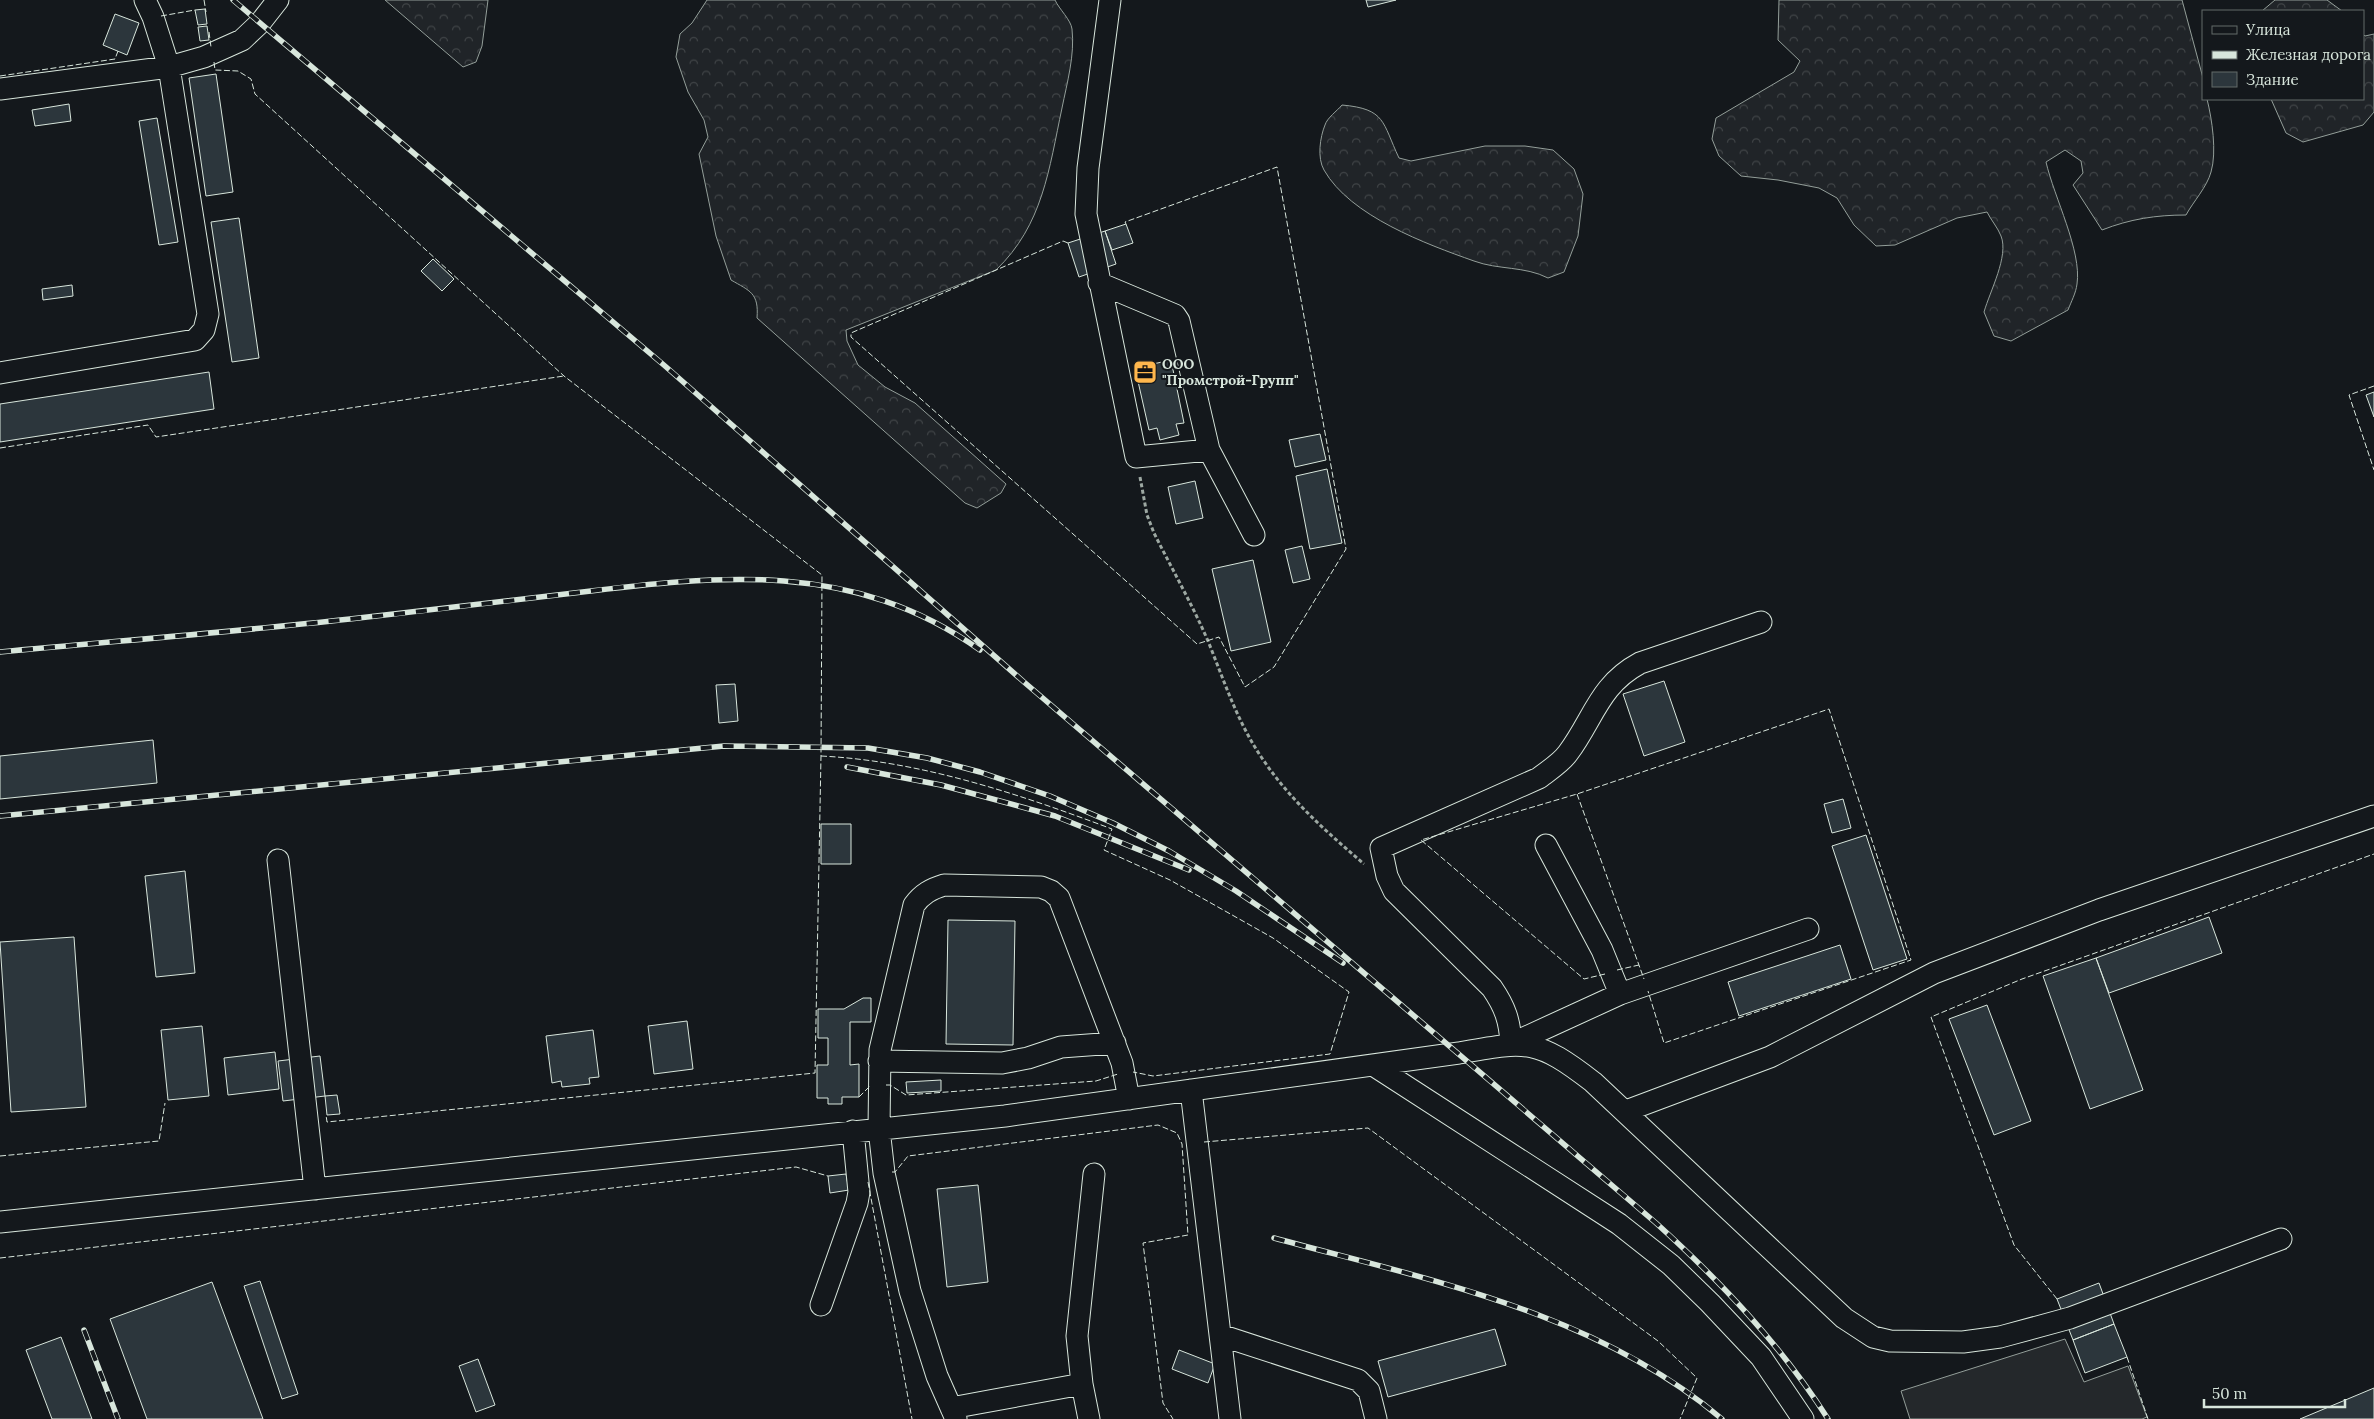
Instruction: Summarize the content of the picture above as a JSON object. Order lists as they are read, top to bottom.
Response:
{
  "places": {
    "office": ["ООО \"Промстрой-Групп\""]
  },
  "legend": ["Улица", "Железная дорога", "Здание"],
  "scale_bar": "50 m"
}
